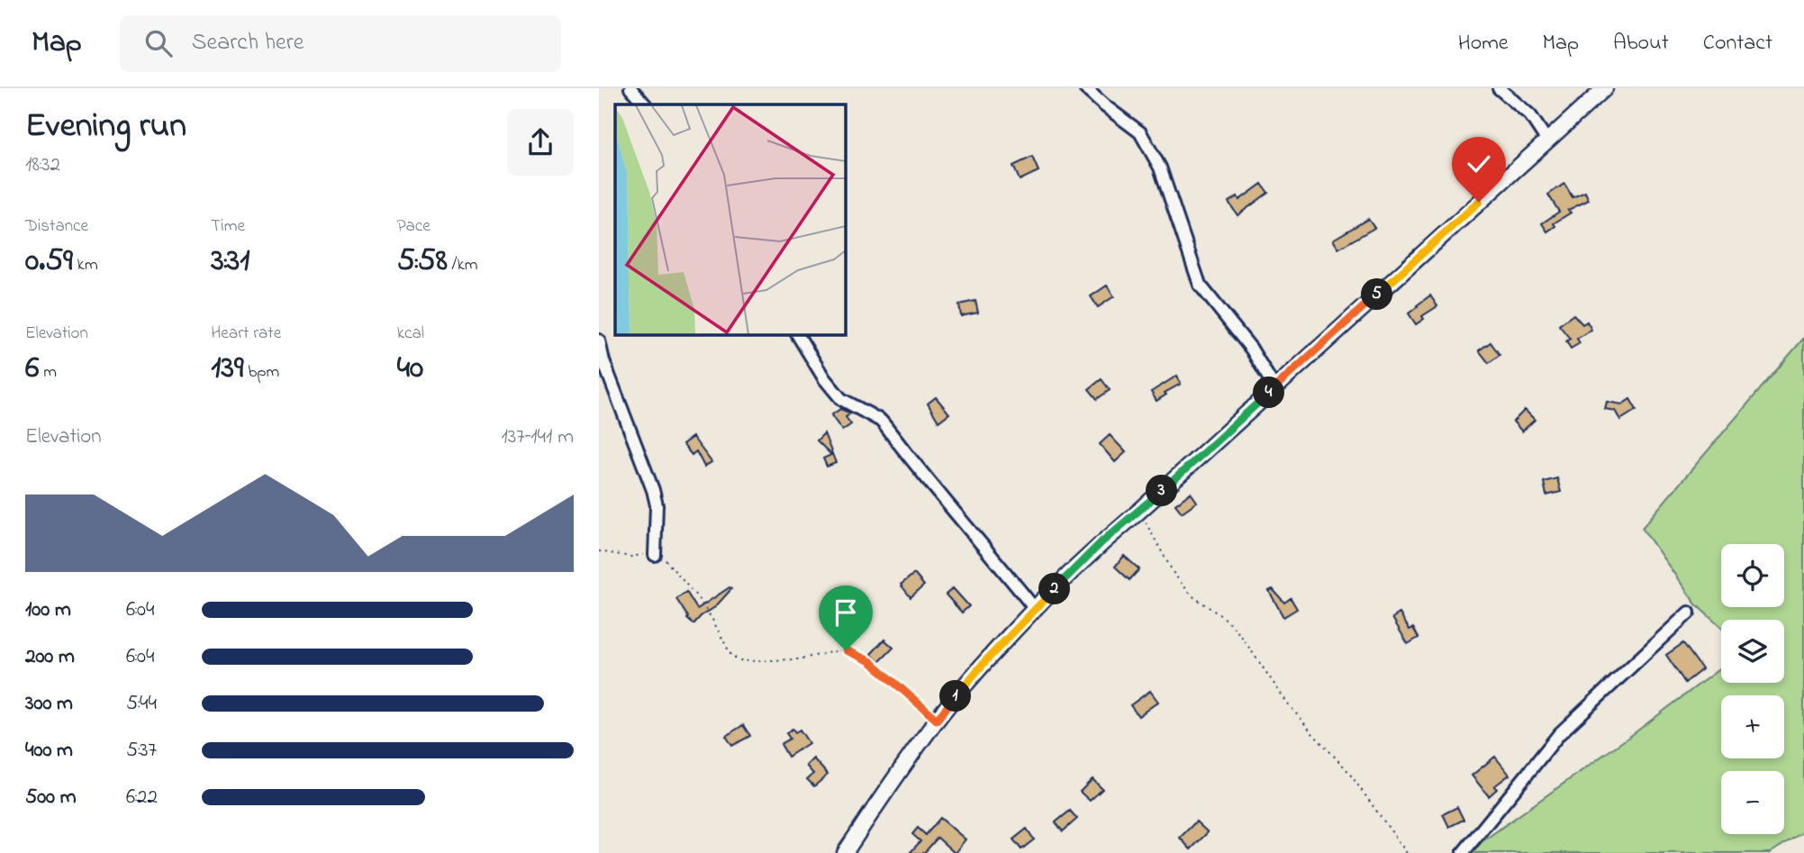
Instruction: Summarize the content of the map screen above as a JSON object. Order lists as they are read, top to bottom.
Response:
{
  "page": {
    "header": "Map",
    "search": "Search here",
    "nav": [
      "Home",
      "Map",
      "About",
      "Contact"
    ],
    "heading": ["Evening run", "18:32"],
    "stats": [
      ["Distance", "0.59 km"],
      ["Time", "3:31"],
      ["Pace", "5:58 /km"],
      ["Elevation", "6 m"],
      ["Heart rate", "139 bpm"],
      ["kcal", "40"]
    ],
    "pins": [
      "5",
      "4",
      "3",
      "2",
      "1"
    ],
    "chart": ["Elevation", "137–141 m"],
    "map_buttons": ["+", "−"],
    "list": [
      {
        "name": "100 m",
        "note": "6:04"
      },
      {
        "name": "200 m",
        "note": "6:04"
      },
      {
        "name": "300 m",
        "note": "5:44"
      },
      {
        "name": "400 m",
        "note": "5:37"
      },
      {
        "name": "500 m",
        "note": "6:22"
      }
    ]
  }
}
